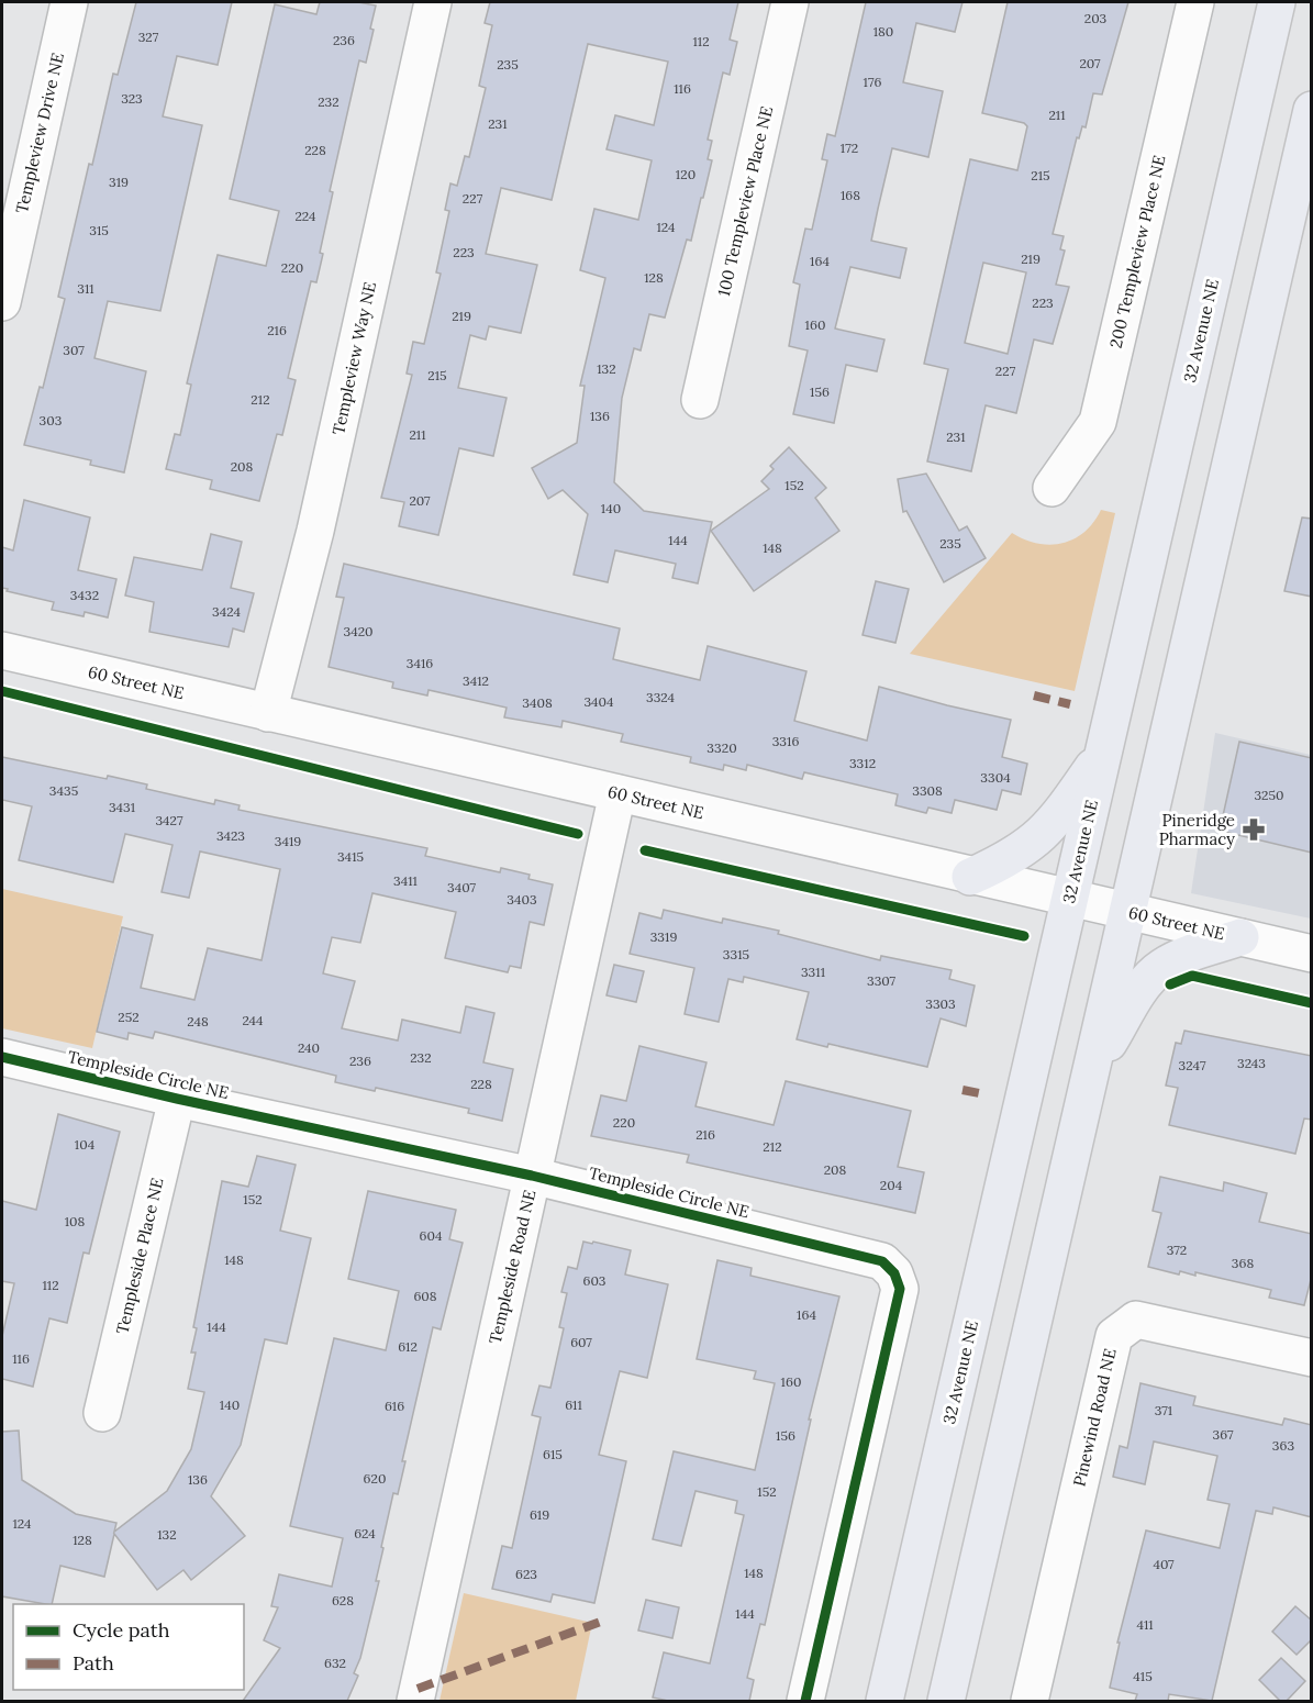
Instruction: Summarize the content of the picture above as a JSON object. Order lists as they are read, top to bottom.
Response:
{
  "streets": {
    "main road": ["32 Avenue NE"],
    "street": [
      "Templeview Drive NE",
      "100 Templeview Place NE",
      "200 Templeview Place NE",
      "Templeview Way NE",
      "60 Street NE",
      "Templeside Circle NE",
      "Templeside Place NE",
      "Templeside Road NE",
      "Pinewind Road NE"
    ]
  },
  "crossings": [
    ["32 Avenue NE", "60 Street NE"],
    ["Templeview Way NE", "60 Street NE"],
    ["60 Street NE", "Templeside Road NE"],
    ["Templeside Circle NE", "Templeside Place NE"],
    ["Templeside Circle NE", "Templeside Road NE"]
  ],
  "places": {
    "pharmacy": ["Pineridge Pharmacy"]
  },
  "house_numbers": [
    "203",
    "180",
    "327",
    "236",
    "112",
    "207",
    "235",
    "176",
    "116",
    "323",
    "232",
    "211",
    "231",
    "172",
    "228",
    "120",
    "215",
    "319",
    "168",
    "227",
    "224",
    "124",
    "315",
    "223",
    "219",
    "164",
    "220",
    "128",
    "311",
    "223",
    "219",
    "160",
    "216",
    "307",
    "132",
    "227",
    "215",
    "156",
    "212",
    "136",
    "303",
    "211",
    "231",
    "208",
    "152",
    "207",
    "140",
    "144",
    "235",
    "148",
    "3432",
    "3424",
    "3420",
    "3416",
    "3412",
    "3324",
    "3404",
    "3408",
    "3316",
    "3320",
    "3312",
    "3304",
    "3435",
    "3308",
    "3250",
    "3431",
    "3427",
    "3423",
    "3419",
    "3415",
    "3411",
    "3407",
    "3403",
    "3319",
    "3315",
    "3311",
    "3307",
    "3303",
    "252",
    "244",
    "248",
    "240",
    "232",
    "236",
    "3243",
    "3247",
    "228",
    "220",
    "216",
    "104",
    "212",
    "208",
    "204",
    "152",
    "108",
    "604",
    "372",
    "148",
    "368",
    "603",
    "112",
    "608",
    "164",
    "144",
    "607",
    "612",
    "116",
    "160",
    "140",
    "611",
    "616",
    "371",
    "367",
    "156",
    "363",
    "615",
    "620",
    "136",
    "152",
    "619",
    "124",
    "624",
    "132",
    "128",
    "407",
    "148",
    "623",
    "628",
    "144",
    "411",
    "632",
    "415"
  ],
  "legend": ["Cycle path", "Path"]
}
